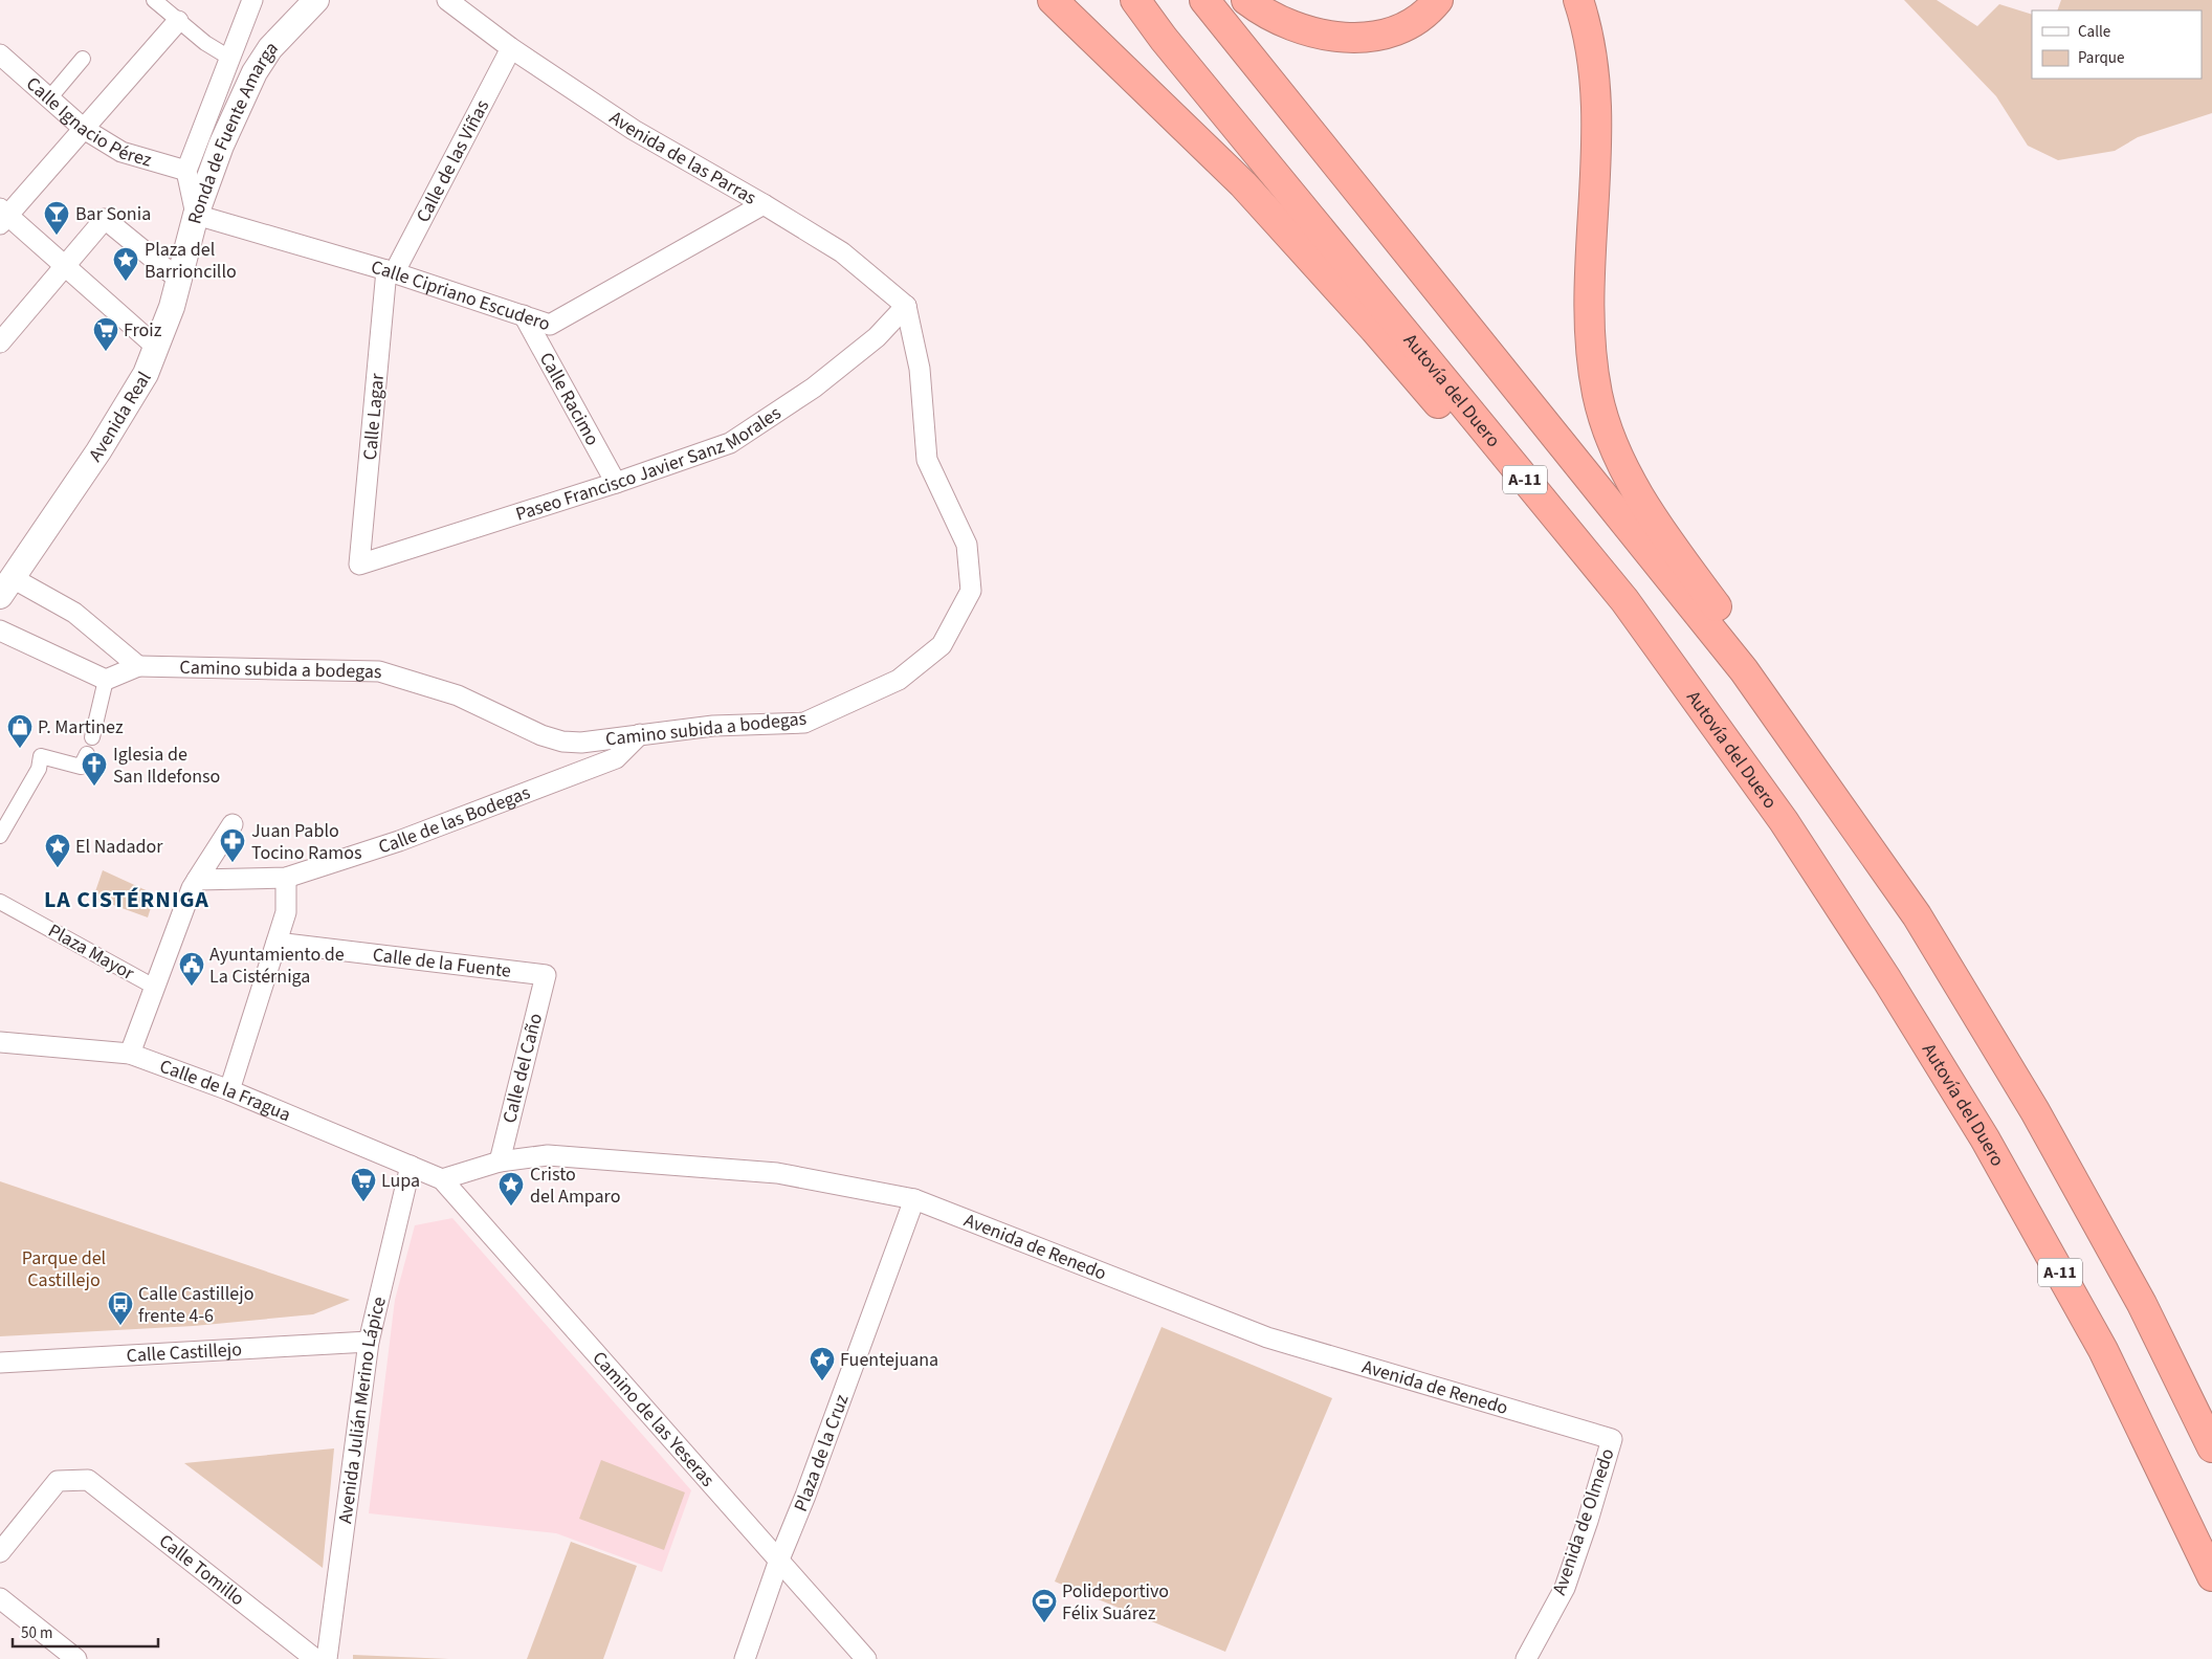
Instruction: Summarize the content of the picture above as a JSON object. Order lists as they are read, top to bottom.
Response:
{
  "streets": {
    "highway": ["Autovía del Duero", "A-11"],
    "street": [
      "Ronda de Fuente Amarga",
      "Calle Ignacio Pérez",
      "Avenida de las Parras",
      "Calle de las Viñas",
      "Calle Cipriano Escudero",
      "Calle Racimo",
      "Avenida Real",
      "Calle Lagar",
      "Paseo Francisco Javier Sanz Morales",
      "Camino subida a bodegas",
      "Calle de las Bodegas",
      "Plaza Mayor",
      "Calle de la Fuente",
      "Calle del Caño",
      "Calle de la Fragua",
      "Avenida de Renedo",
      "Calle Castillejo",
      "Avenida Julián Merino Lápice",
      "Camino de las Yeseras",
      "Plaza de la Cruz",
      "Avenida de Olmedo",
      "Calle Tomillo"
    ]
  },
  "crossings": [
    ["Ronda de Fuente Amarga", "Calle Ignacio Pérez"],
    ["Ronda de Fuente Amarga", "Calle Cipriano Escudero"],
    ["Ronda de Fuente Amarga", "Avenida Real"],
    ["Avenida de las Parras", "Calle de las Viñas"],
    ["Avenida de las Parras", "Calle Cipriano Escudero"],
    ["Avenida de las Parras", "Paseo Francisco Javier Sanz Morales"],
    ["Avenida de las Parras", "Camino subida a bodegas"],
    ["Calle de las Viñas", "Calle Cipriano Escudero"],
    ["Calle de las Viñas", "Calle Lagar"],
    ["Calle Cipriano Escudero", "Calle Racimo"],
    ["Calle Cipriano Escudero", "Avenida Real"],
    ["Calle Cipriano Escudero", "Calle Lagar"],
    ["Calle Racimo", "Paseo Francisco Javier Sanz Morales"],
    ["Calle Lagar", "Paseo Francisco Javier Sanz Morales"],
    ["Paseo Francisco Javier Sanz Morales", "Camino subida a bodegas"],
    ["Camino subida a bodegas", "Calle de las Bodegas"],
    ["Calle de la Fuente", "Calle del Caño"],
    ["Calle del Caño", "Avenida de Renedo"],
    ["Calle de la Fragua", "Avenida de Renedo"],
    ["Calle de la Fragua", "Avenida Julián Merino Lápice"],
    ["Calle de la Fragua", "Camino de las Yeseras"],
    ["Avenida de Renedo", "Camino de las Yeseras"],
    ["Avenida de Renedo", "Plaza de la Cruz"],
    ["Avenida de Renedo", "Avenida de Olmedo"],
    ["Calle Castillejo", "Avenida Julián Merino Lápice"],
    ["Camino de las Yeseras", "Plaza de la Cruz"]
  ],
  "districts": ["LA CISTÉRNIGA"],
  "parks": ["Parque del Castillejo"],
  "places": {
    "bar": ["Bar Sonia"],
    "place": [
      "Plaza del Barrioncillo",
      "El Nadador",
      "Cristo del Amparo",
      "Fuentejuana"
    ],
    "supermarket": ["Froiz", "Lupa"],
    "shop": ["P. Martinez"],
    "church": ["Iglesia de San Ildefonso"],
    "pharmacy": ["Juan Pablo Tocino Ramos"],
    "public building": ["Ayuntamiento de La Cistérniga"],
    "bus stop": ["Calle Castillejo frente 4-6"],
    "sports": ["Polideportivo Félix Suárez"]
  },
  "legend": ["Calle", "Parque"],
  "scale_bar": "50 m"
}
